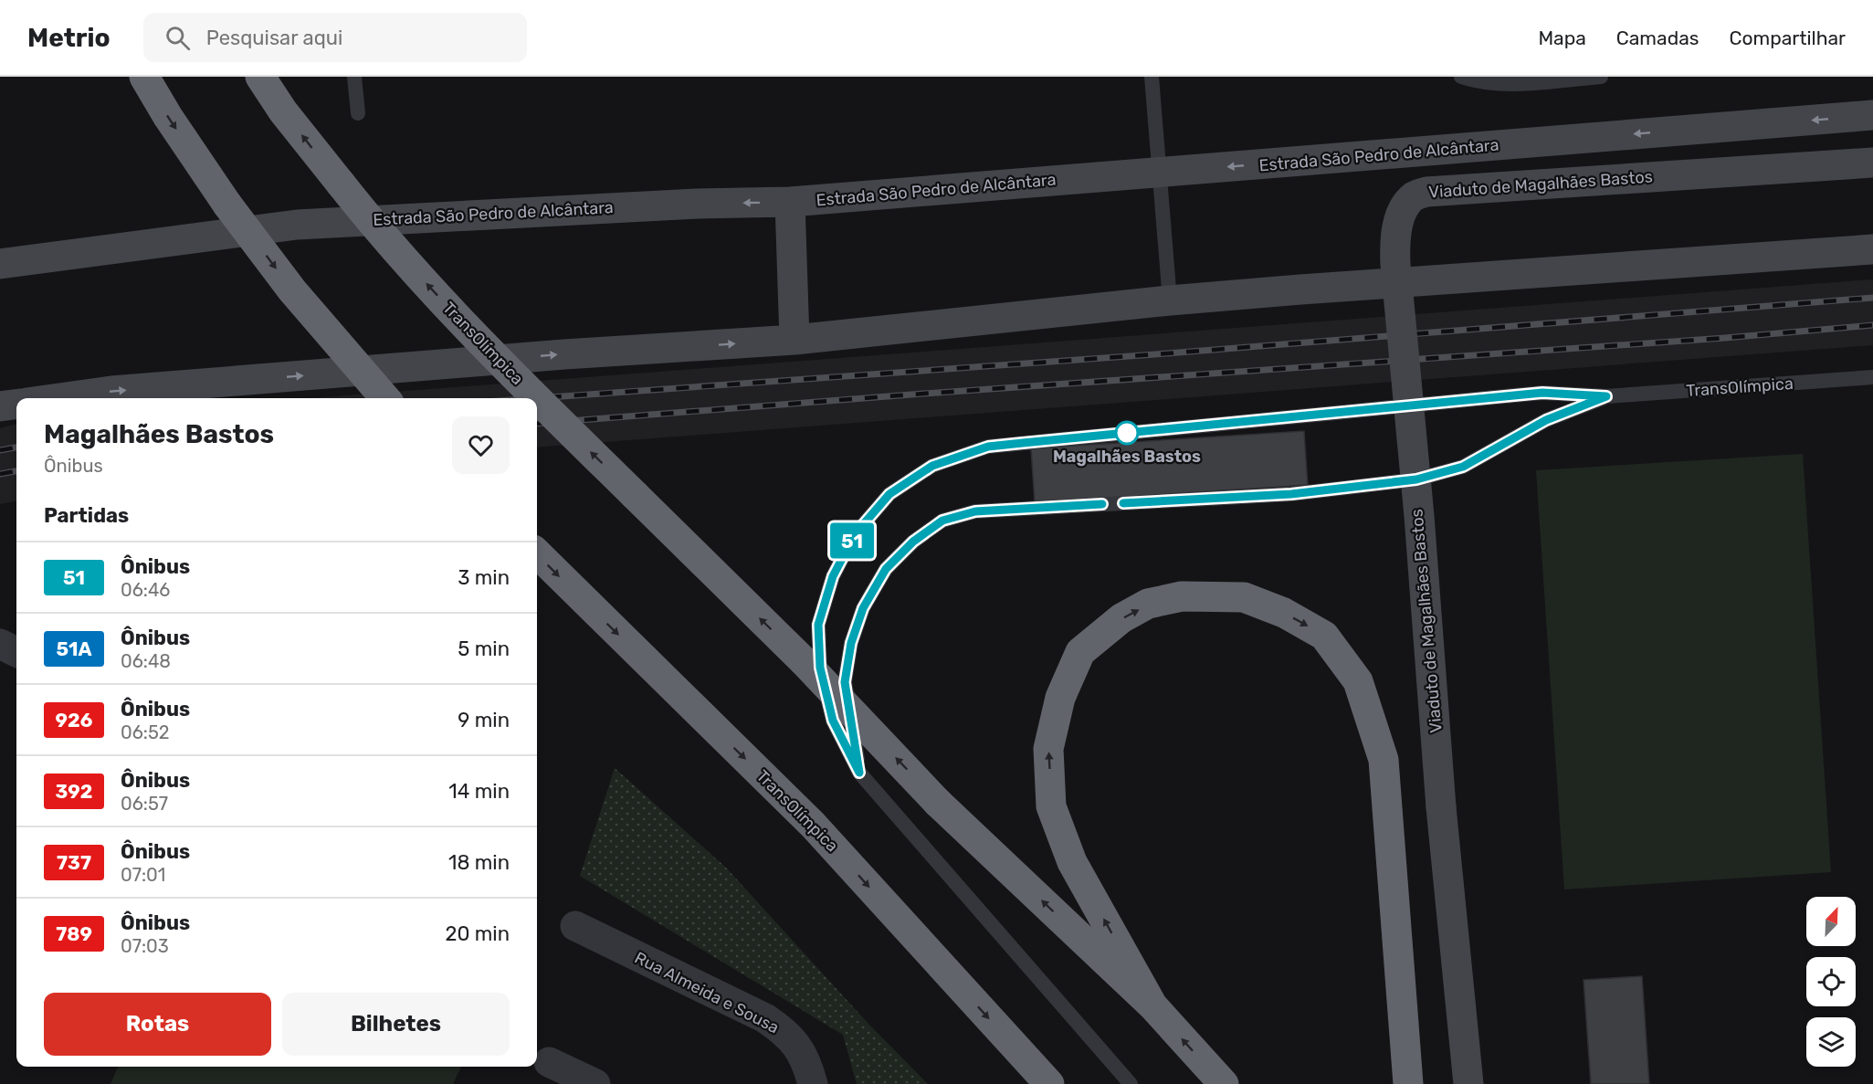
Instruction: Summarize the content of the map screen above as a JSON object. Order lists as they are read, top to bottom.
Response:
{
  "streets": {
    "highway": ["TransOlímpica"],
    "street": ["Estrada São Pedro de Alcântara", "Viaduto de Magalhães Bastos", "Rua Almeida e Sousa"]
  },
  "places": ["Magalhães Bastos"],
  "lines": ["bus line 51"],
  "north": "top right",
  "page": {
    "header": "Metrio",
    "search": "Pesquisar aqui",
    "nav": ["Mapa", "Camadas", "Compartilhar"],
    "on_map": "51",
    "heading": [
      ["Magalhães Bastos", "Ônibus"],
      "Partidas"
    ],
    "list": [
      {
        "mark": "51",
        "name": "Ônibus",
        "note": "06:46",
        "value": "3 min"
      },
      {
        "mark": "51A",
        "name": "Ônibus",
        "note": "06:48",
        "value": "5 min"
      },
      {
        "mark": "926",
        "name": "Ônibus",
        "note": "06:52",
        "value": "9 min"
      },
      {
        "mark": "392",
        "name": "Ônibus",
        "note": "06:57",
        "value": "14 min"
      },
      {
        "mark": "737",
        "name": "Ônibus",
        "note": "07:01",
        "value": "18 min"
      },
      {
        "mark": "789",
        "name": "Ônibus",
        "note": "07:03",
        "value": "20 min"
      }
    ],
    "buttons": ["Rotas", "Bilhetes"]
  }
}
